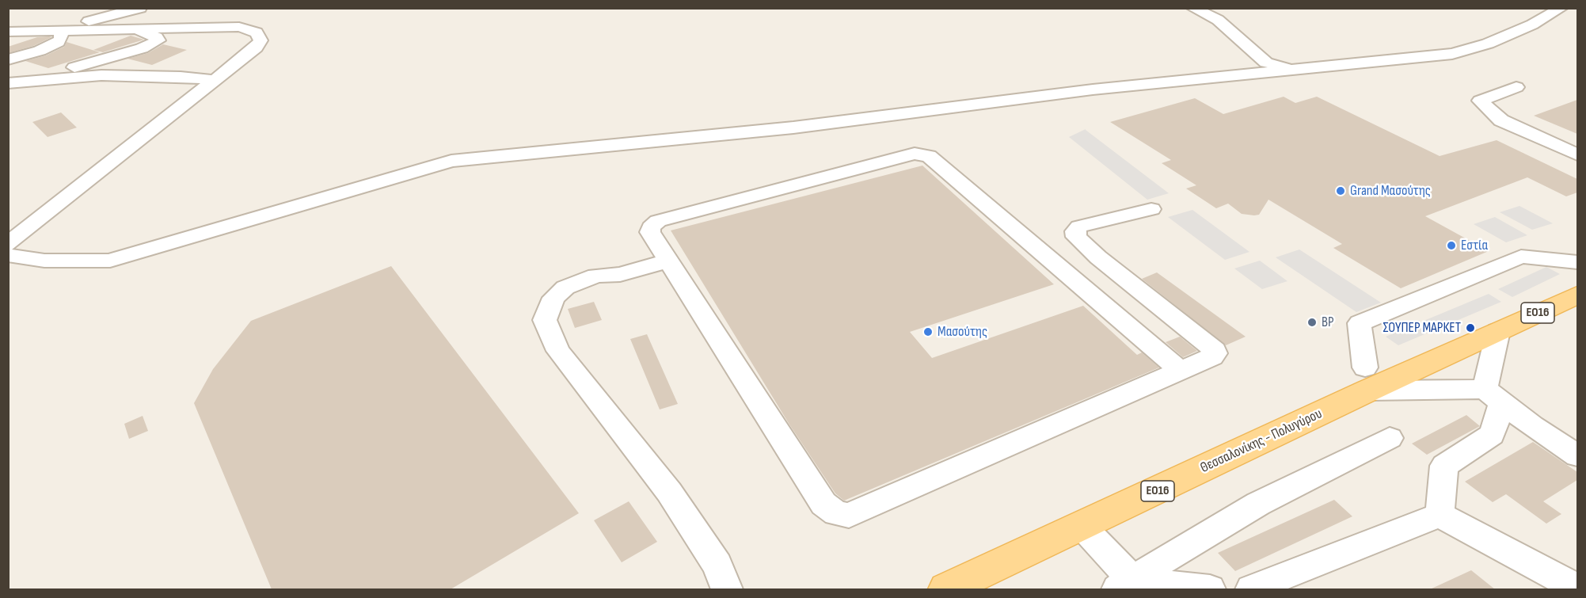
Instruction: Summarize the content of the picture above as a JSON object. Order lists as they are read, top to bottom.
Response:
{
  "streets": {
    "main road": ["ΕΟ16", "Θεσσαλονίκης - Πολυγύρου"]
  },
  "places": [
    "Grand Μασούτης",
    "Εστία",
    "BP",
    "ΣΟΥΠΕΡ ΜΑΡΚΕΤ",
    "Μασούτης"
  ]
}
